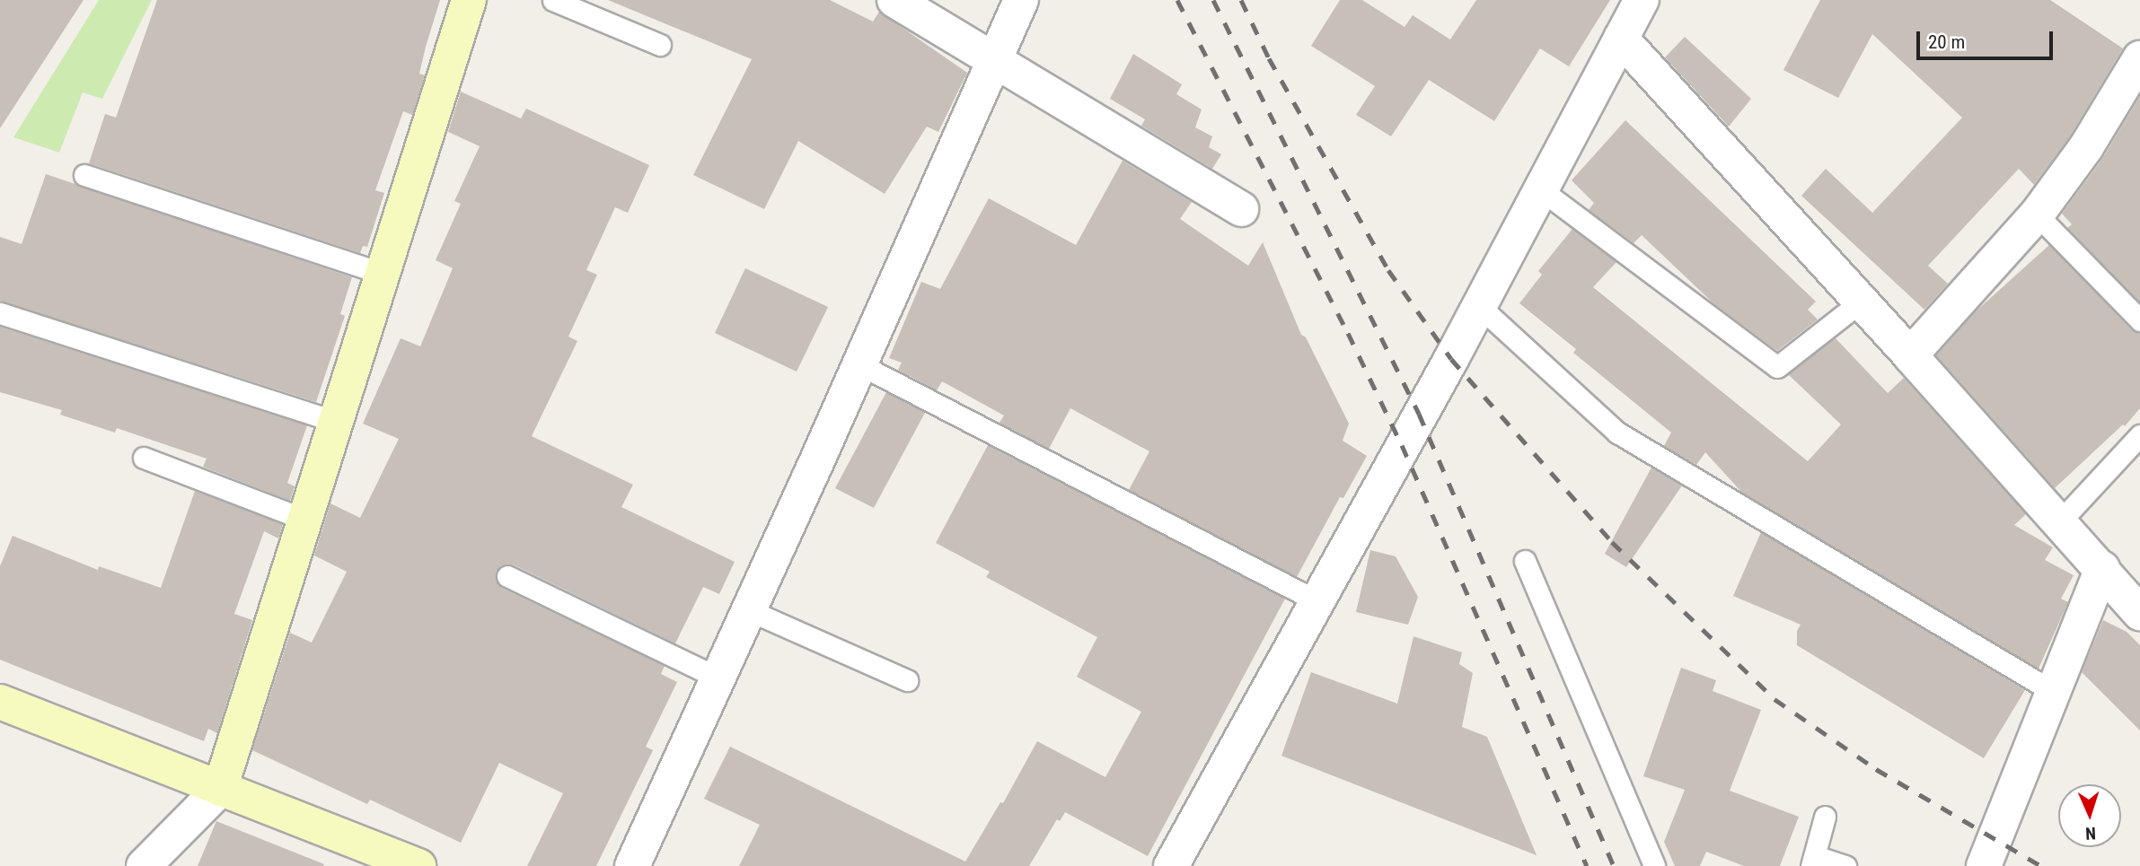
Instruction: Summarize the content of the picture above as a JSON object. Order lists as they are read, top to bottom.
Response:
{
  "scale_bar": "20 m",
  "north": "bottom"
}
